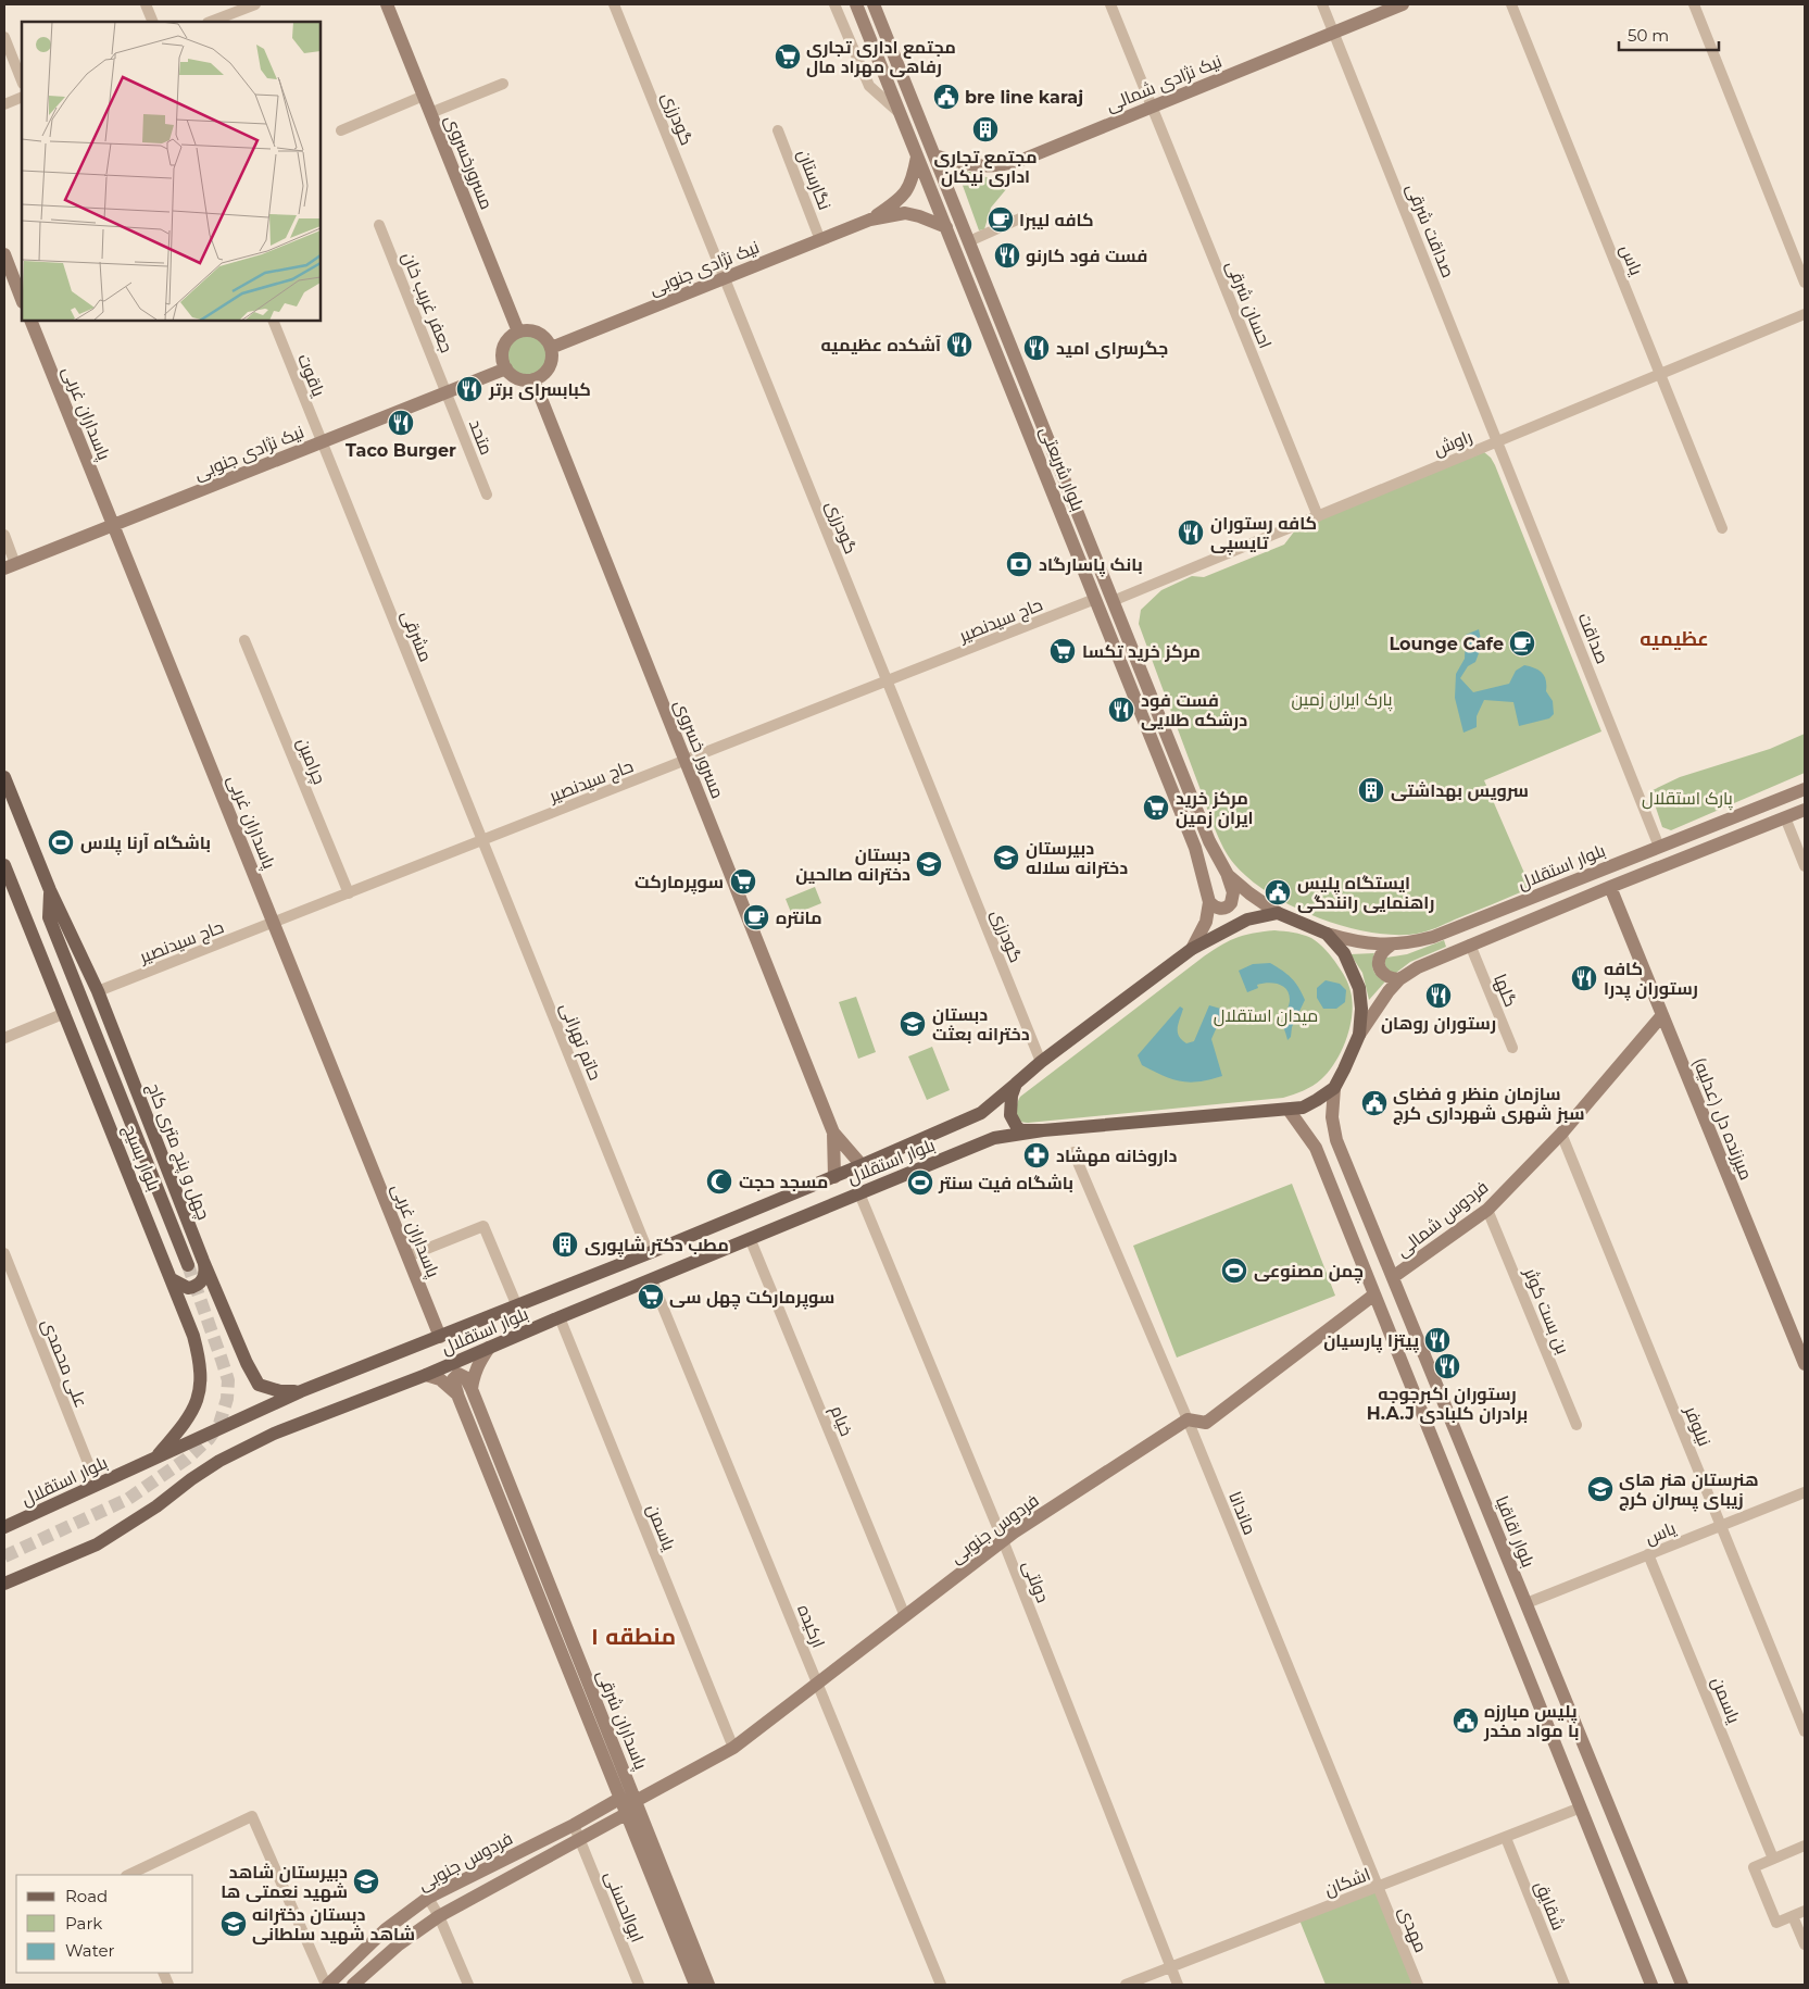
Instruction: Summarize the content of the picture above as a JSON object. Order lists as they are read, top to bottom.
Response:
{
  "streets": {
    "main road": ["بلوار استقلال", "چهل و پنج متری کاج", "بلوار بسیج"],
    "street": [
      "نیک نژادی شمالی",
      "گودرزی",
      "مسرورخسروی",
      "نگارستان",
      "صداقت شرقی",
      "یاس",
      "نیک نژادی جنوبی",
      "جعفر غریب خان",
      "احسان شرقی",
      "یاقوت",
      "پاسداران غربی",
      "متحد",
      "راوش",
      "بلوار شریعتی",
      "حاج سیدنصیر",
      "مشرقی",
      "صداقت",
      "مسرور خسروی",
      "چرامین",
      "گلها",
      "حاتم تهرانی",
      "میرزنده دل (عدلیه)",
      "فردوس شمالی",
      "بن بست کوثر",
      "علی محمدی",
      "خیام",
      "نیلوفر",
      "ماندانا",
      "یاسمن",
      "فردوس جنوبی",
      "بلوار اقاقیا",
      "دولتی",
      "ارکیده",
      "پاسداران شرقی",
      "اشکان",
      "شقایق",
      "ابوالحسنی",
      "مهدی"
    ]
  },
  "crossings": [
    ["نیک نژادی شمالی", "صداقت شرقی"],
    ["نیک نژادی شمالی", "احسان شرقی"],
    ["نیک نژادی شمالی", "بلوار شریعتی"],
    ["گودرزی", "نیک نژادی جنوبی"],
    ["گودرزی", "حاج سیدنصیر"],
    ["مسرورخسروی", "نیک نژادی جنوبی"],
    ["مسرورخسروی", "مسرور خسروی"],
    ["نگارستان", "نیک نژادی جنوبی"],
    ["صداقت شرقی", "راوش"],
    ["صداقت شرقی", "صداقت"],
    ["یاس", "راوش"],
    ["یاس", "نیلوفر"],
    ["یاس", "یاسمن"],
    ["یاس", "بلوار اقاقیا"],
    ["نیک نژادی جنوبی", "جعفر غریب خان"],
    ["نیک نژادی جنوبی", "یاقوت"],
    ["نیک نژادی جنوبی", "پاسداران غربی"],
    ["نیک نژادی جنوبی", "متحد"],
    ["نیک نژادی جنوبی", "مشرقی"],
    ["نیک نژادی جنوبی", "مسرور خسروی"],
    ["جعفر غریب خان", "متحد"],
    ["احسان شرقی", "راوش"],
    ["یاقوت", "مشرقی"],
    ["پاسداران غربی", "حاج سیدنصیر"],
    ["پاسداران غربی", "بلوار استقلال"],
    ["راوش", "بلوار شریعتی"],
    ["راوش", "صداقت"],
    ["بلوار شریعتی", "حاج سیدنصیر"],
    ["حاج سیدنصیر", "مشرقی"],
    ["حاج سیدنصیر", "مسرور خسروی"],
    ["حاج سیدنصیر", "چرامین"],
    ["حاج سیدنصیر", "حاتم تهرانی"],
    ["حاج سیدنصیر", "چهل و پنج متری کاج"],
    ["مشرقی", "حاتم تهرانی"],
    ["صداقت", "بلوار استقلال"],
    ["بلوار استقلال", "حاتم تهرانی"],
    ["بلوار استقلال", "چهل و پنج متری کاج"],
    ["بلوار استقلال", "بلوار بسیج"],
    ["بلوار استقلال", "علی محمدی"],
    ["بلوار استقلال", "خیام"],
    ["بلوار استقلال", "یاسمن"],
    ["بلوار استقلال", "دولتی"],
    ["بلوار استقلال", "ارکیده"],
    ["میرزنده دل (عدلیه)", "فردوس شمالی"],
    ["فردوس شمالی", "بن بست کوثر"],
    ["فردوس شمالی", "نیلوفر"],
    ["فردوس شمالی", "بلوار اقاقیا"],
    ["خیام", "فردوس جنوبی"],
    ["ماندانا", "فردوس جنوبی"],
    ["ماندانا", "اشکان"],
    ["ماندانا", "مهدی"],
    ["یاسمن", "فردوس جنوبی"],
    ["فردوس جنوبی", "دولتی"],
    ["فردوس جنوبی", "ارکیده"],
    ["فردوس جنوبی", "پاسداران شرقی"],
    ["فردوس جنوبی", "ابوالحسنی"],
    ["دولتی", "اشکان"],
    ["اشکان", "شقایق"],
    ["اشکان", "مهدی"]
  ],
  "districts": ["عظیمیه", "منطقه ۱"],
  "parks": ["پارک ایران زمین", "پارک استقلال", "میدان استقلال"],
  "places": {
    "supermarket": [
      "مجتمع اداری تجاری رفاهی مهراد مال",
      "مرکز خرید تکسا",
      "مرکز خرید ایران زمین",
      "سوپرمارکت",
      "سوپرمارکت چهل سی"
    ],
    "public building": [
      "bre line karaj",
      "ایستگاه پلیس راهنمایی رانندگی",
      "سازمان منظر و فضای سبز شهری شهرداری کرج",
      "پلیس مبارزه با مواد مخدر"
    ],
    "building": ["مجتمع تجاری اداری نیکان", "سرویس بهداشتی", "مطب دکتر شاپوری"],
    "cafe": ["کافه لیبرا", "Lounge Cafe", "مانتره"],
    "restaurant": [
      "فست فود کارنو",
      "آشکده عظیمیه",
      "جگرسرای امید",
      "کبابسرای برتر",
      "Taco Burger",
      "کافه رستوران تایسپی",
      "فست فود درشکه طلایی",
      "کافه رستوران پدرا",
      "رستوران روهان",
      "پیتزا پارسیان",
      "رستوران اکبرجوجه H.A.J برادران کلبادی"
    ],
    "bank": ["بانک پاسارگاد"],
    "sports": ["باشگاه آرنا پلاس", "باشگاه فیت سنتر", "چمن مصنوعی"],
    "school or university": [
      "دبیرستان دخترانه سلاله",
      "دبستان دخترانه صالحین",
      "دبستان دخترانه بعثت",
      "هنرستان هنر های زیبای پسران کرج",
      "دبیرستان شاهد شهید نعمتی ها",
      "دبستان دخترانه شاهد شهید سلطانی"
    ],
    "pharmacy": ["داروخانه مهشاد"],
    "mosque": ["مسجد حجت"]
  },
  "legend": ["Road", "Park", "Water"],
  "scale_bar": "50 m"
}
